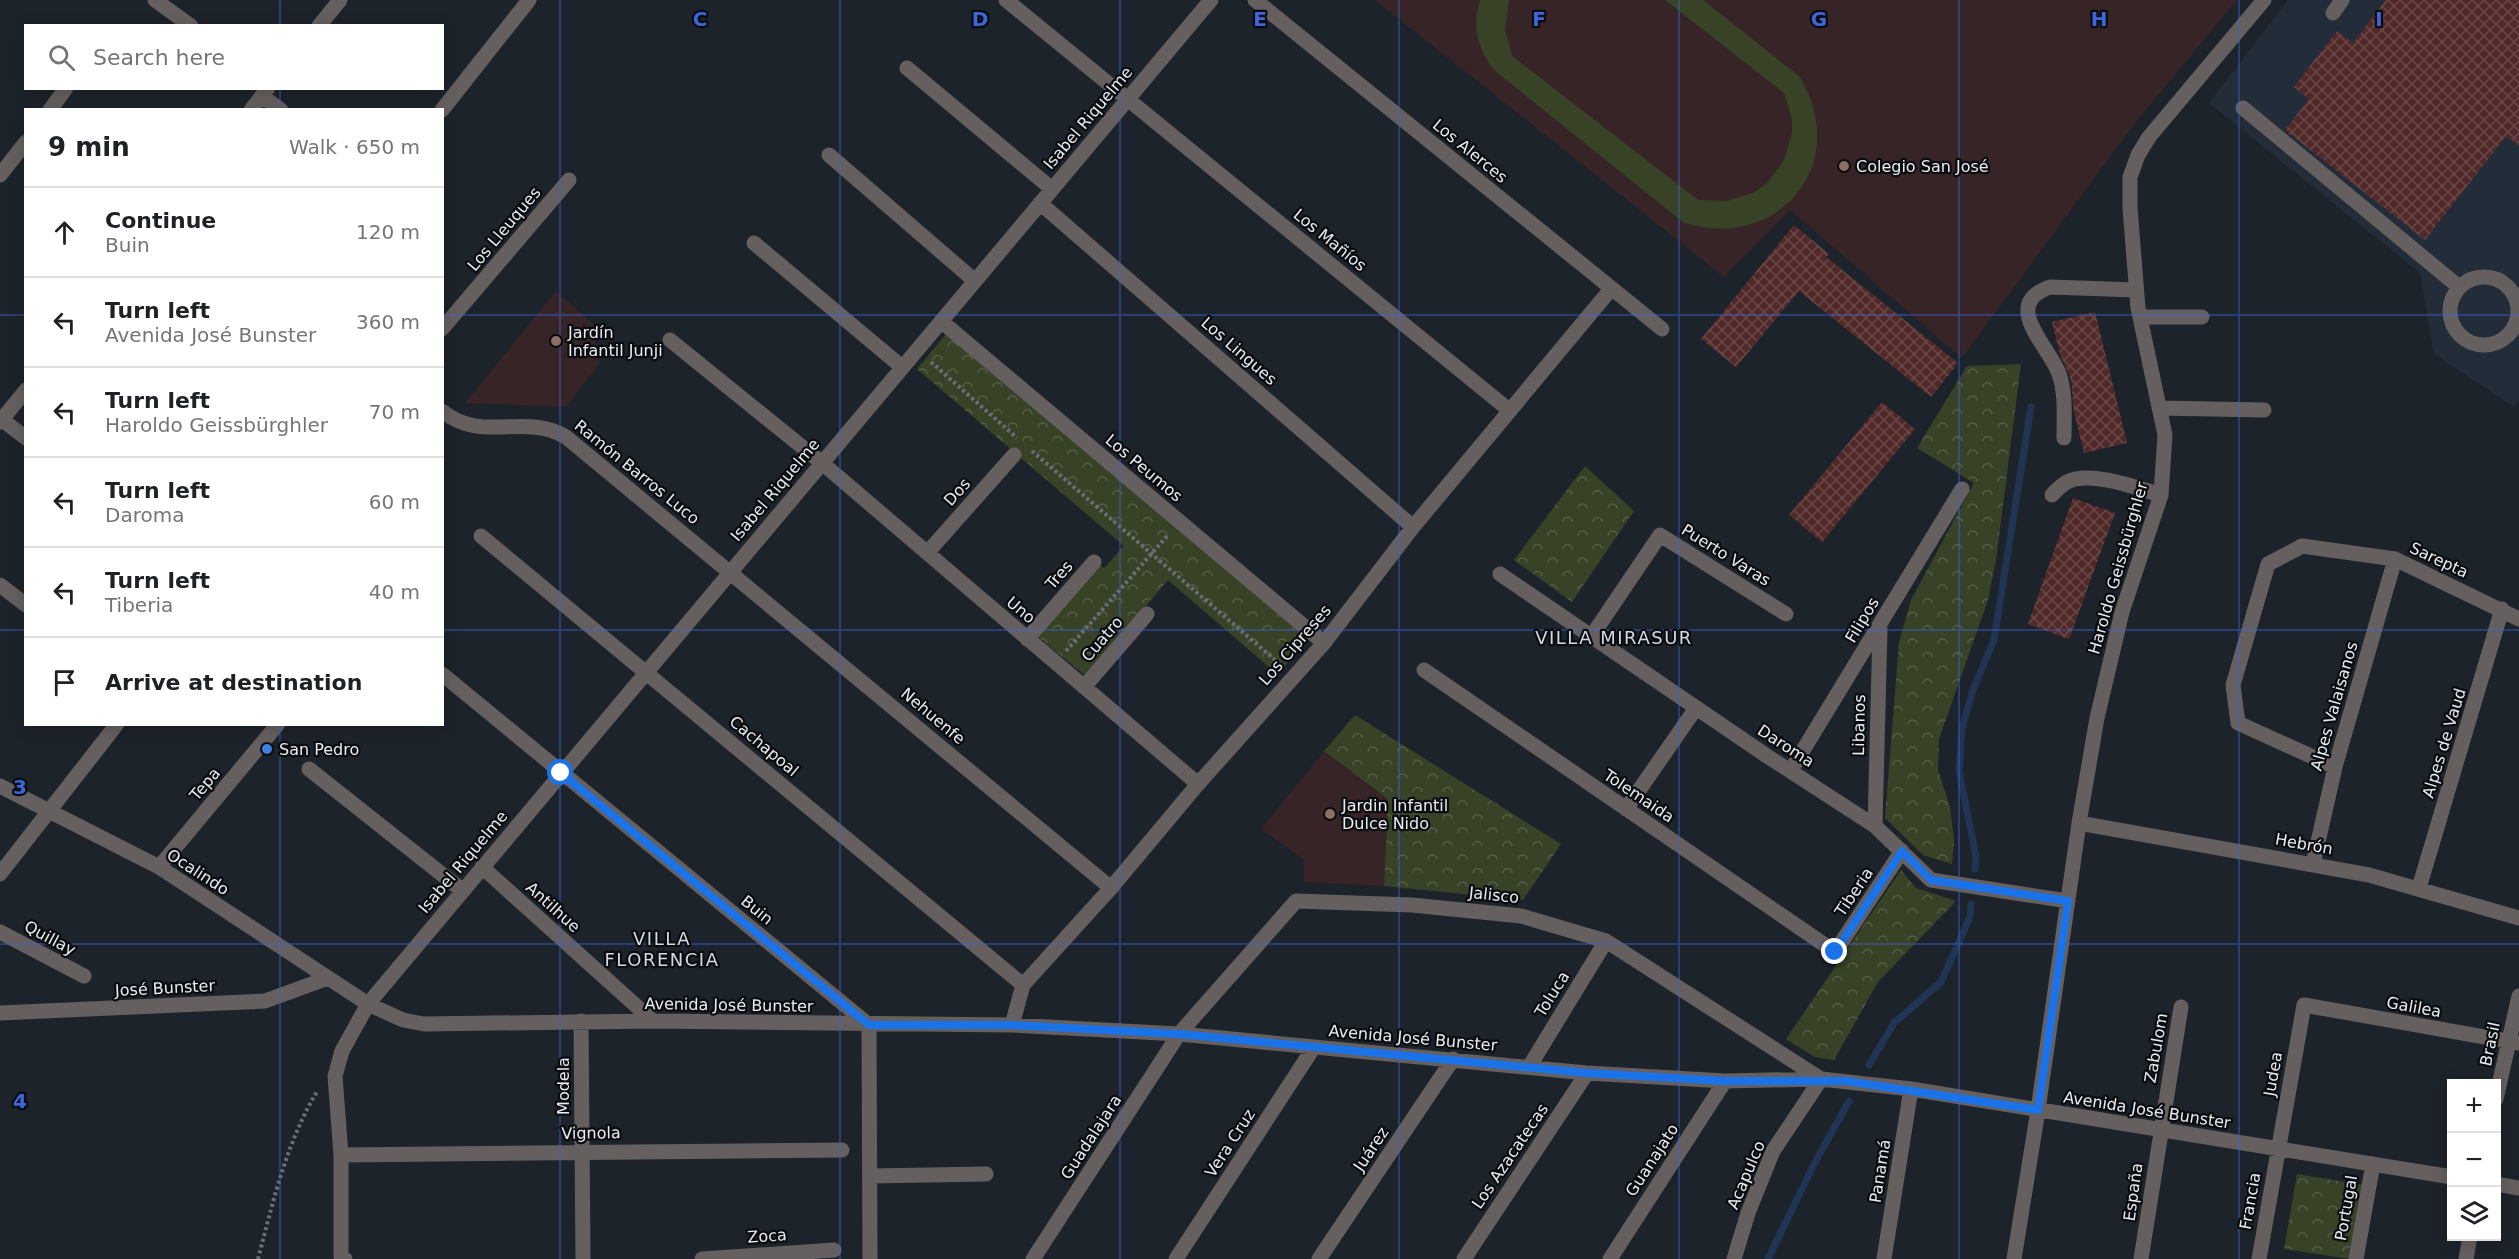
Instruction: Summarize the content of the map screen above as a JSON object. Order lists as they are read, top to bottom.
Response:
{
  "streets": {
    "street": [
      "Isabel Riquelme",
      "Los Alerces",
      "Los Lleuques",
      "Los Mañíos",
      "Los Lingues",
      "Los Peumos",
      "Ramón Barros Luco",
      "Dos",
      "Puerto Varas",
      "Sarepta",
      "Haroldo Geissbürghler",
      "Tres",
      "Uno",
      "Filipos",
      "Cuatro",
      "Los Cipreses",
      "Alpes Valaisanos",
      "Nehuenfe",
      "Libanos",
      "Alpes de Vaud",
      "Cachapoal",
      "Daroma",
      "Tepa",
      "Tolemaida",
      "Hebrón",
      "Ocalindo",
      "Tiberia",
      "Jalisco",
      "Antilhue",
      "Buin",
      "Quillay",
      "José Bunster",
      "Toluca",
      "Avenida José Bunster",
      "Galilea",
      "Brasil",
      "Zabulom",
      "Judea",
      "Modela",
      "Vignola",
      "Guadalajara",
      "Vera Cruz",
      "Juárez",
      "Los Azacatecas",
      "Guanajato",
      "Panamá",
      "Acapulco",
      "España",
      "Francia",
      "Portugal",
      "Zoca"
    ]
  },
  "crossings": [
    ["Isabel Riquelme", "Los Mañíos"],
    ["Isabel Riquelme", "Los Lingues"],
    ["Isabel Riquelme", "Los Peumos"],
    ["Isabel Riquelme", "Ramón Barros Luco"],
    ["Isabel Riquelme", "Uno"],
    ["Isabel Riquelme", "Nehuenfe"],
    ["Isabel Riquelme", "Cachapoal"],
    ["Isabel Riquelme", "Ocalindo"],
    ["Isabel Riquelme", "Antilhue"],
    ["Isabel Riquelme", "Buin"],
    ["Isabel Riquelme", "Avenida José Bunster"],
    ["Los Alerces", "Los Cipreses"],
    ["Los Mañíos", "Los Cipreses"],
    ["Los Lingues", "Los Cipreses"],
    ["Los Peumos", "Los Cipreses"],
    ["Ramón Barros Luco", "Nehuenfe"],
    ["Dos", "Uno"],
    ["Puerto Varas", "Daroma"],
    ["Sarepta", "Alpes Valaisanos"],
    ["Sarepta", "Alpes de Vaud"],
    ["Haroldo Geissbürghler", "Daroma"],
    ["Haroldo Geissbürghler", "Hebrón"],
    ["Haroldo Geissbürghler", "Avenida José Bunster"],
    ["Tres", "Uno"],
    ["Uno", "Cuatro"],
    ["Uno", "Los Cipreses"],
    ["Filipos", "Libanos"],
    ["Filipos", "Daroma"],
    ["Los Cipreses", "Nehuenfe"],
    ["Los Cipreses", "Cachapoal"],
    ["Los Cipreses", "Avenida José Bunster"],
    ["Alpes Valaisanos", "Hebrón"],
    ["Libanos", "Daroma"],
    ["Alpes de Vaud", "Hebrón"],
    ["Daroma", "Tiberia"],
    ["Tepa", "Ocalindo"],
    ["Tolemaida", "Tiberia"],
    ["Ocalindo", "José Bunster"],
    ["Ocalindo", "Avenida José Bunster"],
    ["Jalisco", "Toluca"],
    ["Jalisco", "Avenida José Bunster"],
    ["Jalisco", "Guadalajara"],
    ["Jalisco", "Acapulco"],
    ["Antilhue", "Avenida José Bunster"],
    ["Buin", "Avenida José Bunster"],
    ["Toluca", "Avenida José Bunster"],
    ["Avenida José Bunster", "Zabulom"],
    ["Avenida José Bunster", "Judea"],
    ["Avenida José Bunster", "Modela"],
    ["Avenida José Bunster", "Guadalajara"],
    ["Avenida José Bunster", "Vera Cruz"],
    ["Avenida José Bunster", "Juárez"],
    ["Avenida José Bunster", "Los Azacatecas"],
    ["Avenida José Bunster", "Guanajato"],
    ["Avenida José Bunster", "Panamá"],
    ["Avenida José Bunster", "Acapulco"],
    ["Avenida José Bunster", "España"],
    ["Avenida José Bunster", "Francia"],
    ["Avenida José Bunster", "Portugal"],
    ["Galilea", "Brasil"],
    ["Galilea", "Judea"],
    ["Zabulom", "España"],
    ["Judea", "Francia"],
    ["Modela", "Vignola"]
  ],
  "districts": ["VILLA MIRASUR", "VILLA FLORENCIA"],
  "places": [
    "Colegio San José",
    "Jardín Infantil Junji",
    "San Pedro",
    "Jardin Infantil Dulce Nido"
  ],
  "page": {
    "search": "Search here",
    "heading": ["9 min", "Walk · 650 m"],
    "list": [
      ["Continue", "Buin", "120 m"],
      ["Turn left", "Avenida José Bunster", "360 m"],
      ["Turn left", "Haroldo Geissbürghler", "70 m"],
      ["Turn left", "Daroma", "60 m"],
      ["Turn left", "Tiberia", "40 m"],
      "Arrive at destination"
    ],
    "map_buttons": ["+", "−"]
  },
  "grid": {
    "columns": [
      "C",
      "D",
      "E",
      "F",
      "G",
      "H",
      "I"
    ],
    "rows": ["3", "4"]
  }
}
